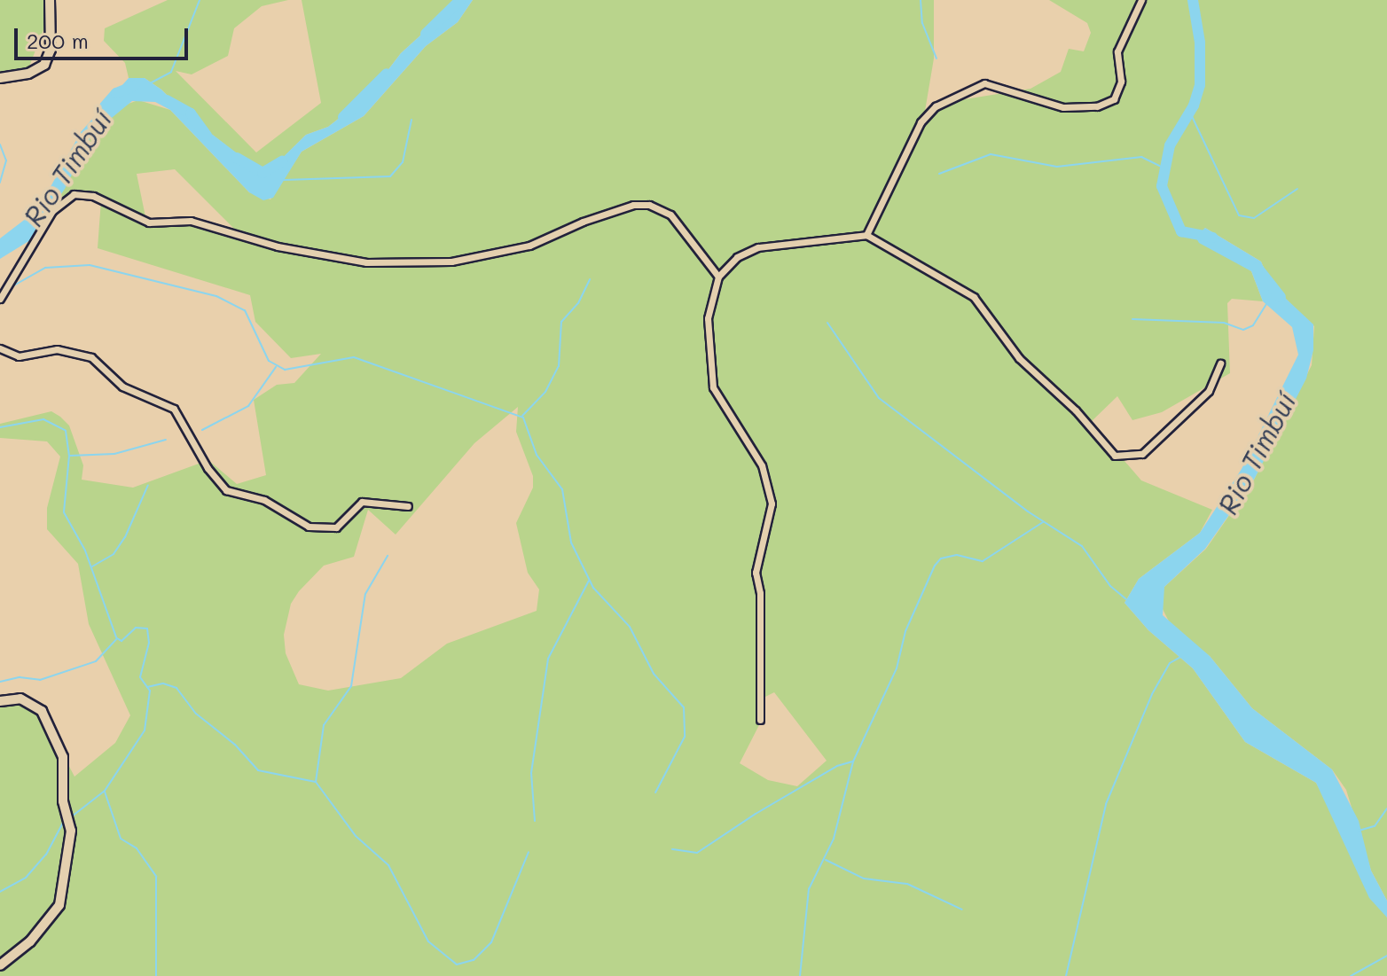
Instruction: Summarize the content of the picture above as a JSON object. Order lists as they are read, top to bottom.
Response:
{
  "water": ["Rio Timbuí"],
  "scale_bar": "200 m"
}
